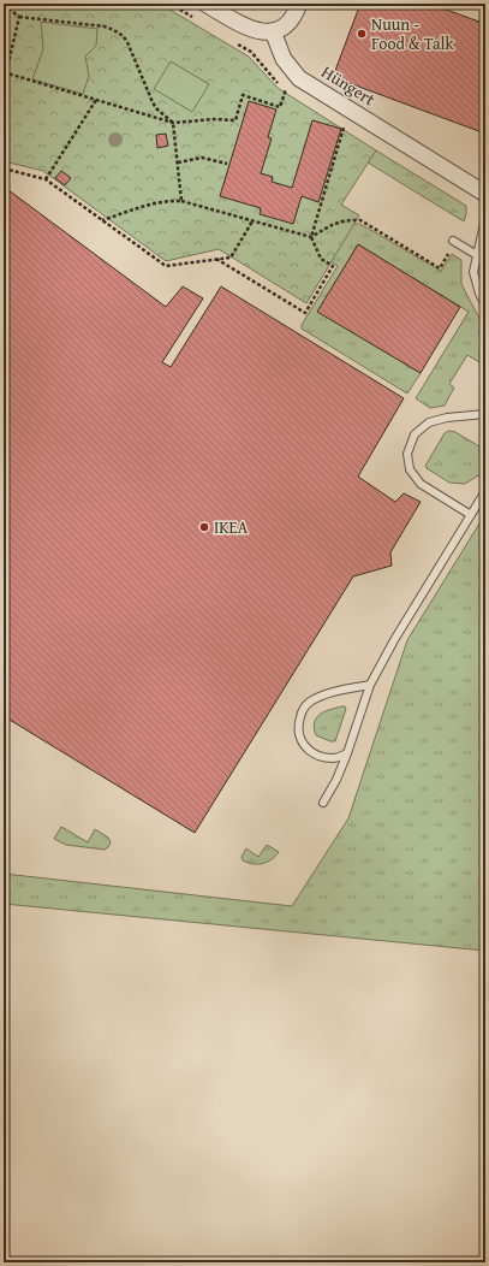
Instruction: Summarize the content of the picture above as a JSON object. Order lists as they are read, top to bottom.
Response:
{
  "streets": {
    "street": ["Hüngert"]
  },
  "places": ["Nuun - Food & Talk", "IKEA"]
}
